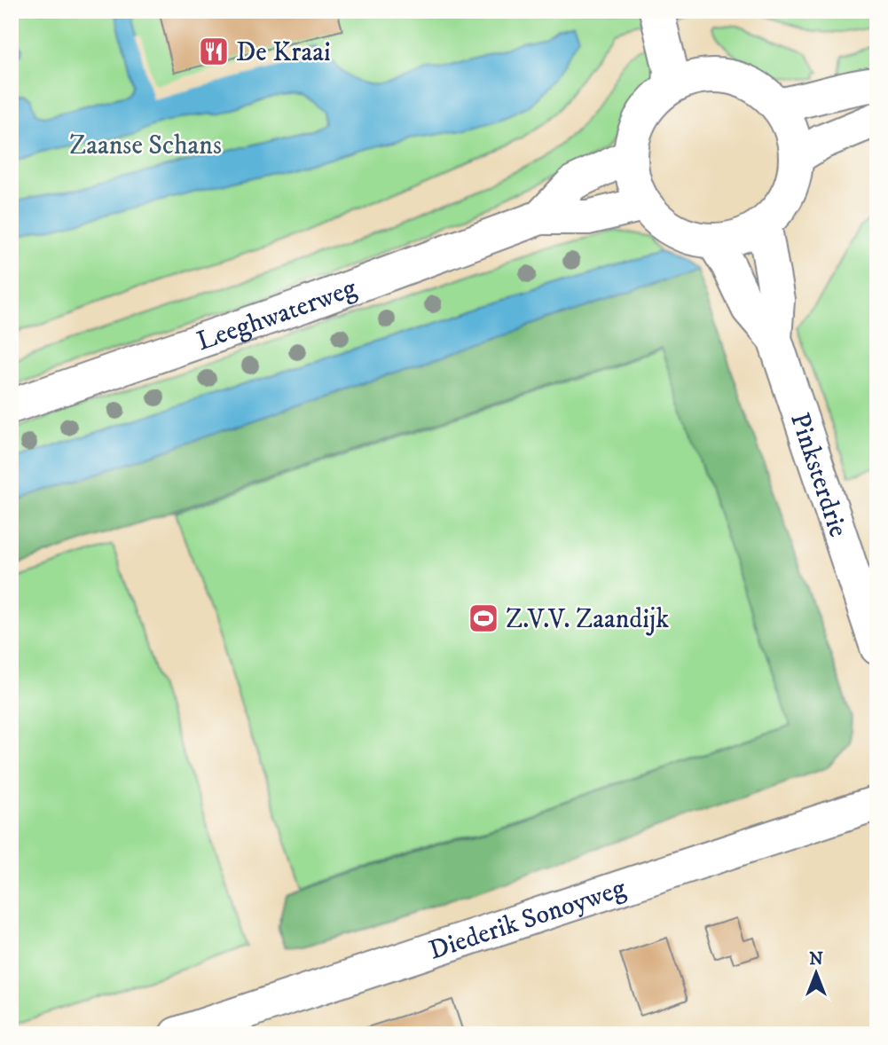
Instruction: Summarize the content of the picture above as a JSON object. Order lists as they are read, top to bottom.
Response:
{
  "streets": {
    "main road": ["Leeghwaterweg", "Pinksterdrie", "Diederik Sonoyweg"]
  },
  "crossings": [
    ["Leeghwaterweg", "Pinksterdrie"]
  ],
  "parks": ["Zaanse Schans"],
  "places": {
    "restaurant": ["De Kraai"],
    "sports": ["Z.V.V. Zaandijk"]
  },
  "north": "top"
}
